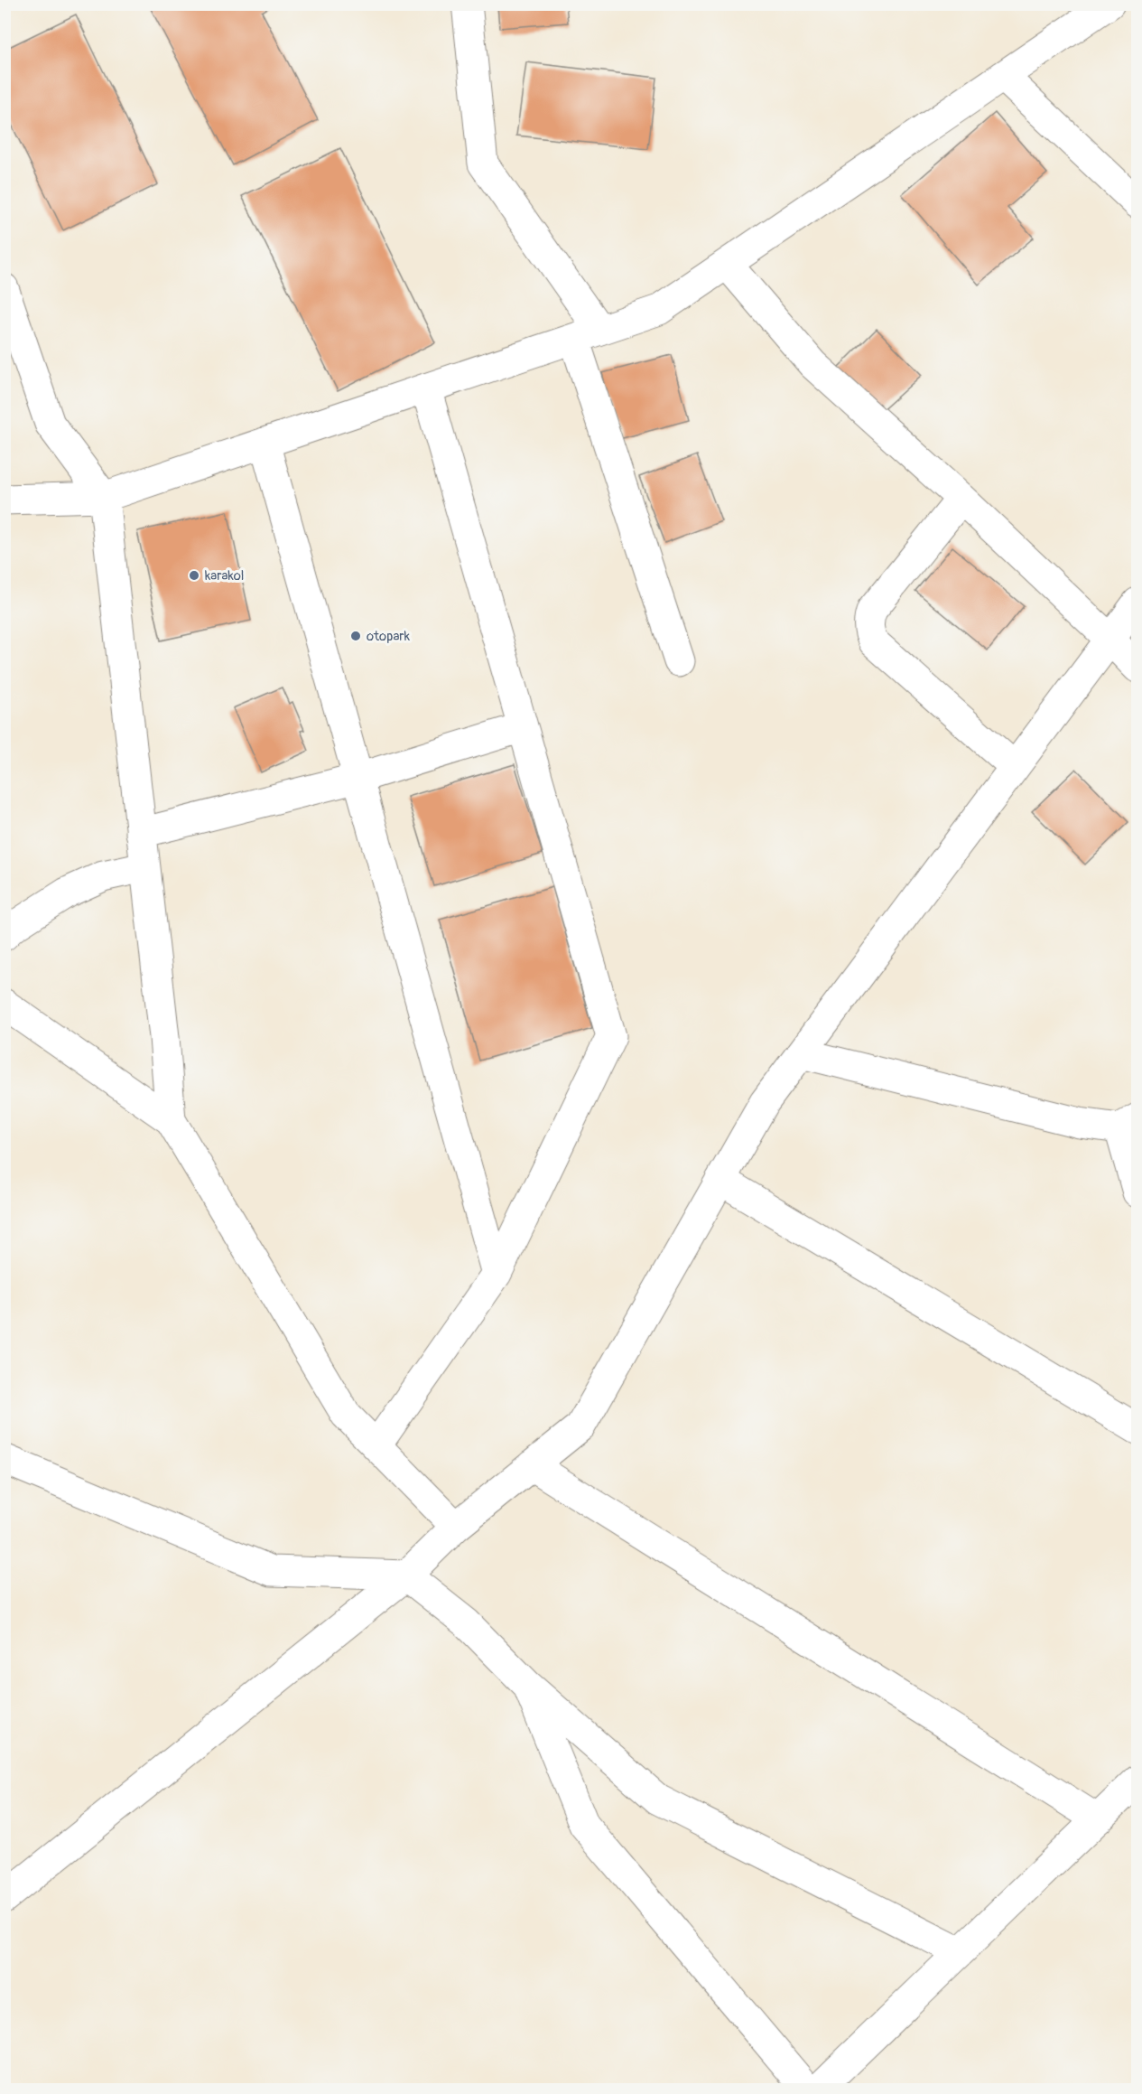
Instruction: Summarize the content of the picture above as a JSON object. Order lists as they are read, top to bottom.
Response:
{
  "places": ["karakol", "otopark"]
}
